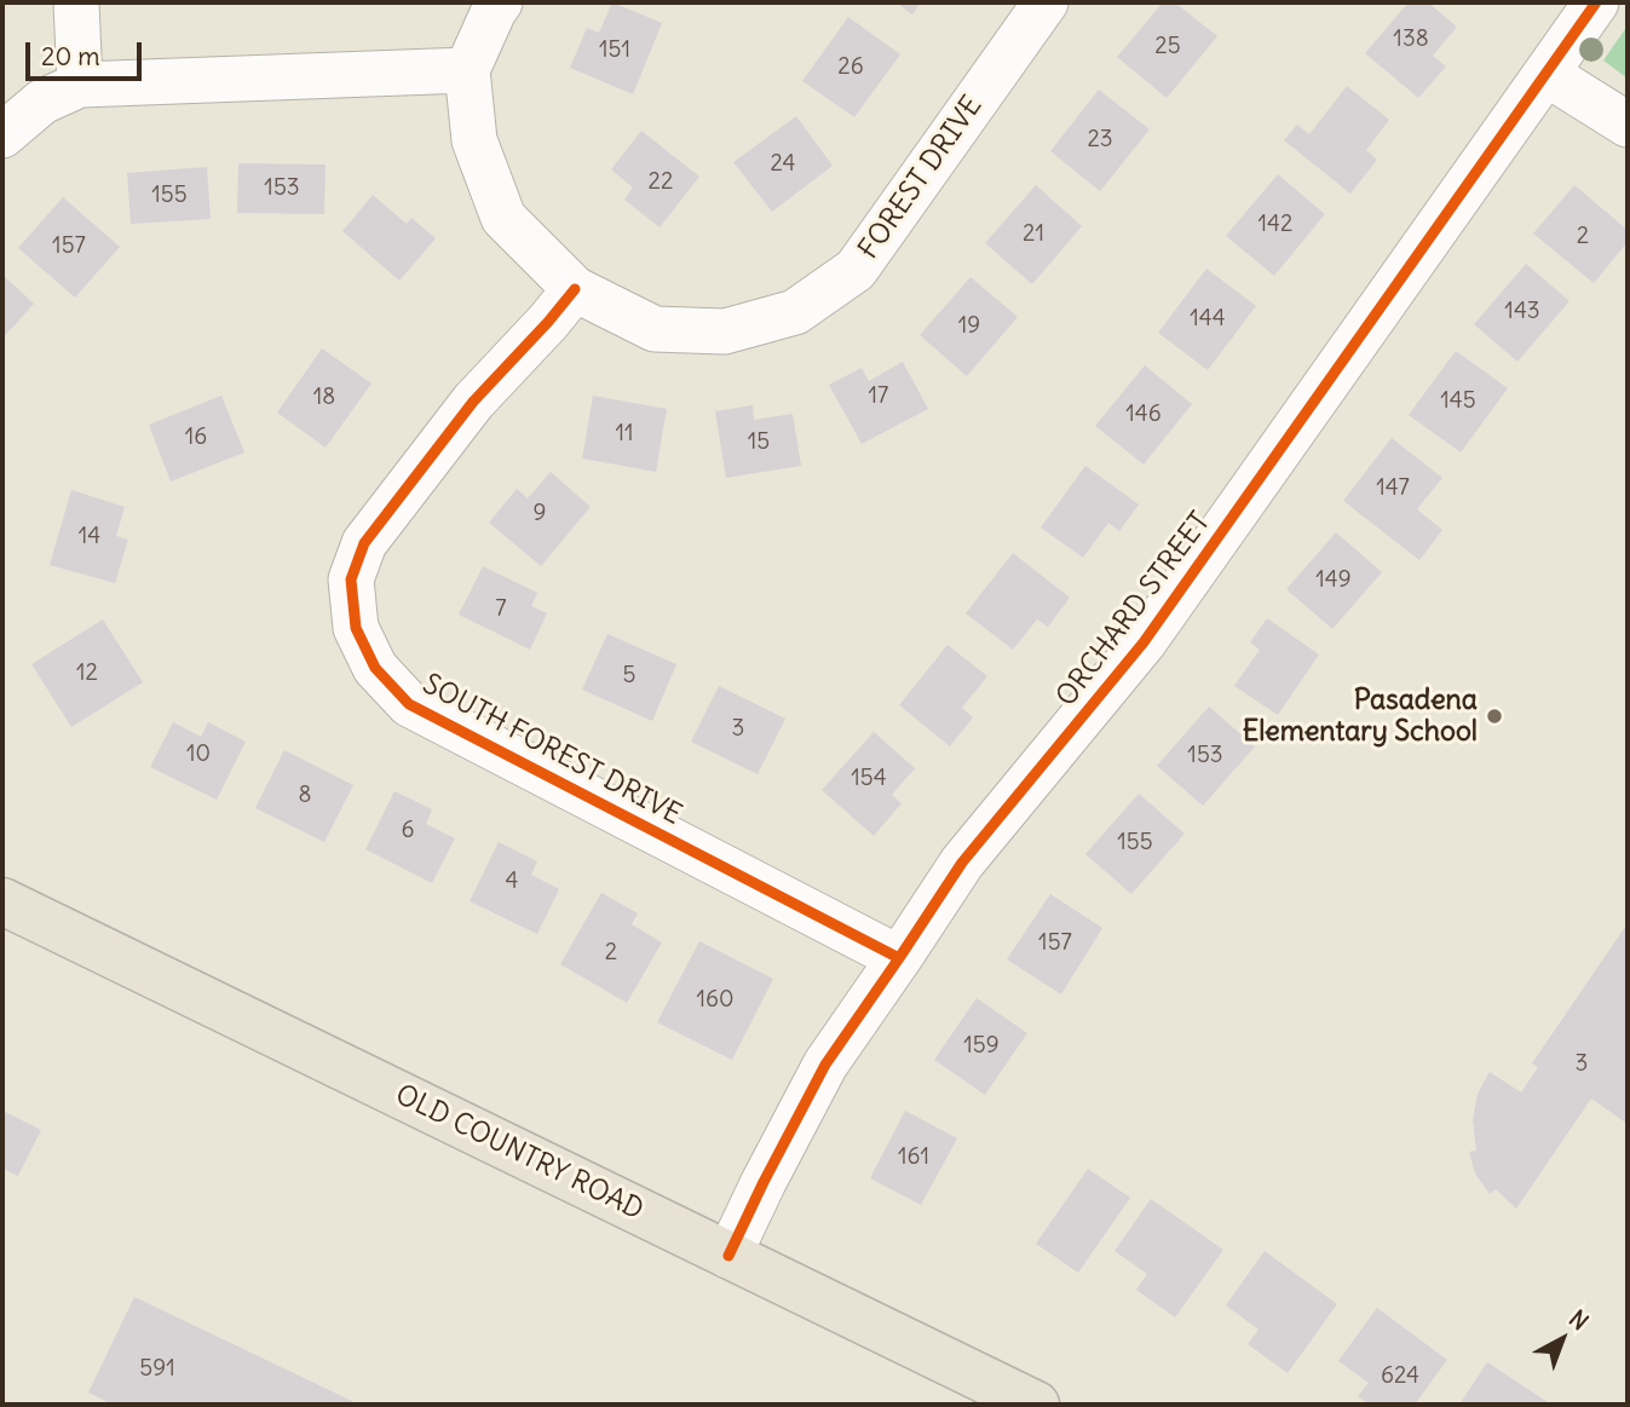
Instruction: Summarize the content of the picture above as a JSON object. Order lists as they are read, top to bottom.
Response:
{
  "streets": {
    "main road": ["OLD COUNTRY ROAD"],
    "street": ["FOREST DRIVE", "ORCHARD STREET", "SOUTH FOREST DRIVE"]
  },
  "crossings": [
    ["FOREST DRIVE", "SOUTH FOREST DRIVE"],
    ["ORCHARD STREET", "SOUTH FOREST DRIVE"],
    ["ORCHARD STREET", "OLD COUNTRY ROAD"]
  ],
  "places": ["Pasadena Elementary School"],
  "house_numbers": [
    "138",
    "25",
    "151",
    "26",
    "23",
    "24",
    "22",
    "153",
    "155",
    "142",
    "21",
    "2",
    "157",
    "143",
    "144",
    "19",
    "17",
    "18",
    "145",
    "146",
    "11",
    "16",
    "15",
    "147",
    "9",
    "14",
    "149",
    "7",
    "12",
    "5",
    "3",
    "10",
    "153",
    "154",
    "8",
    "6",
    "155",
    "4",
    "157",
    "2",
    "160",
    "159",
    "3",
    "161",
    "591",
    "624"
  ],
  "scale_bar": "20 m",
  "north": "top right"
}
